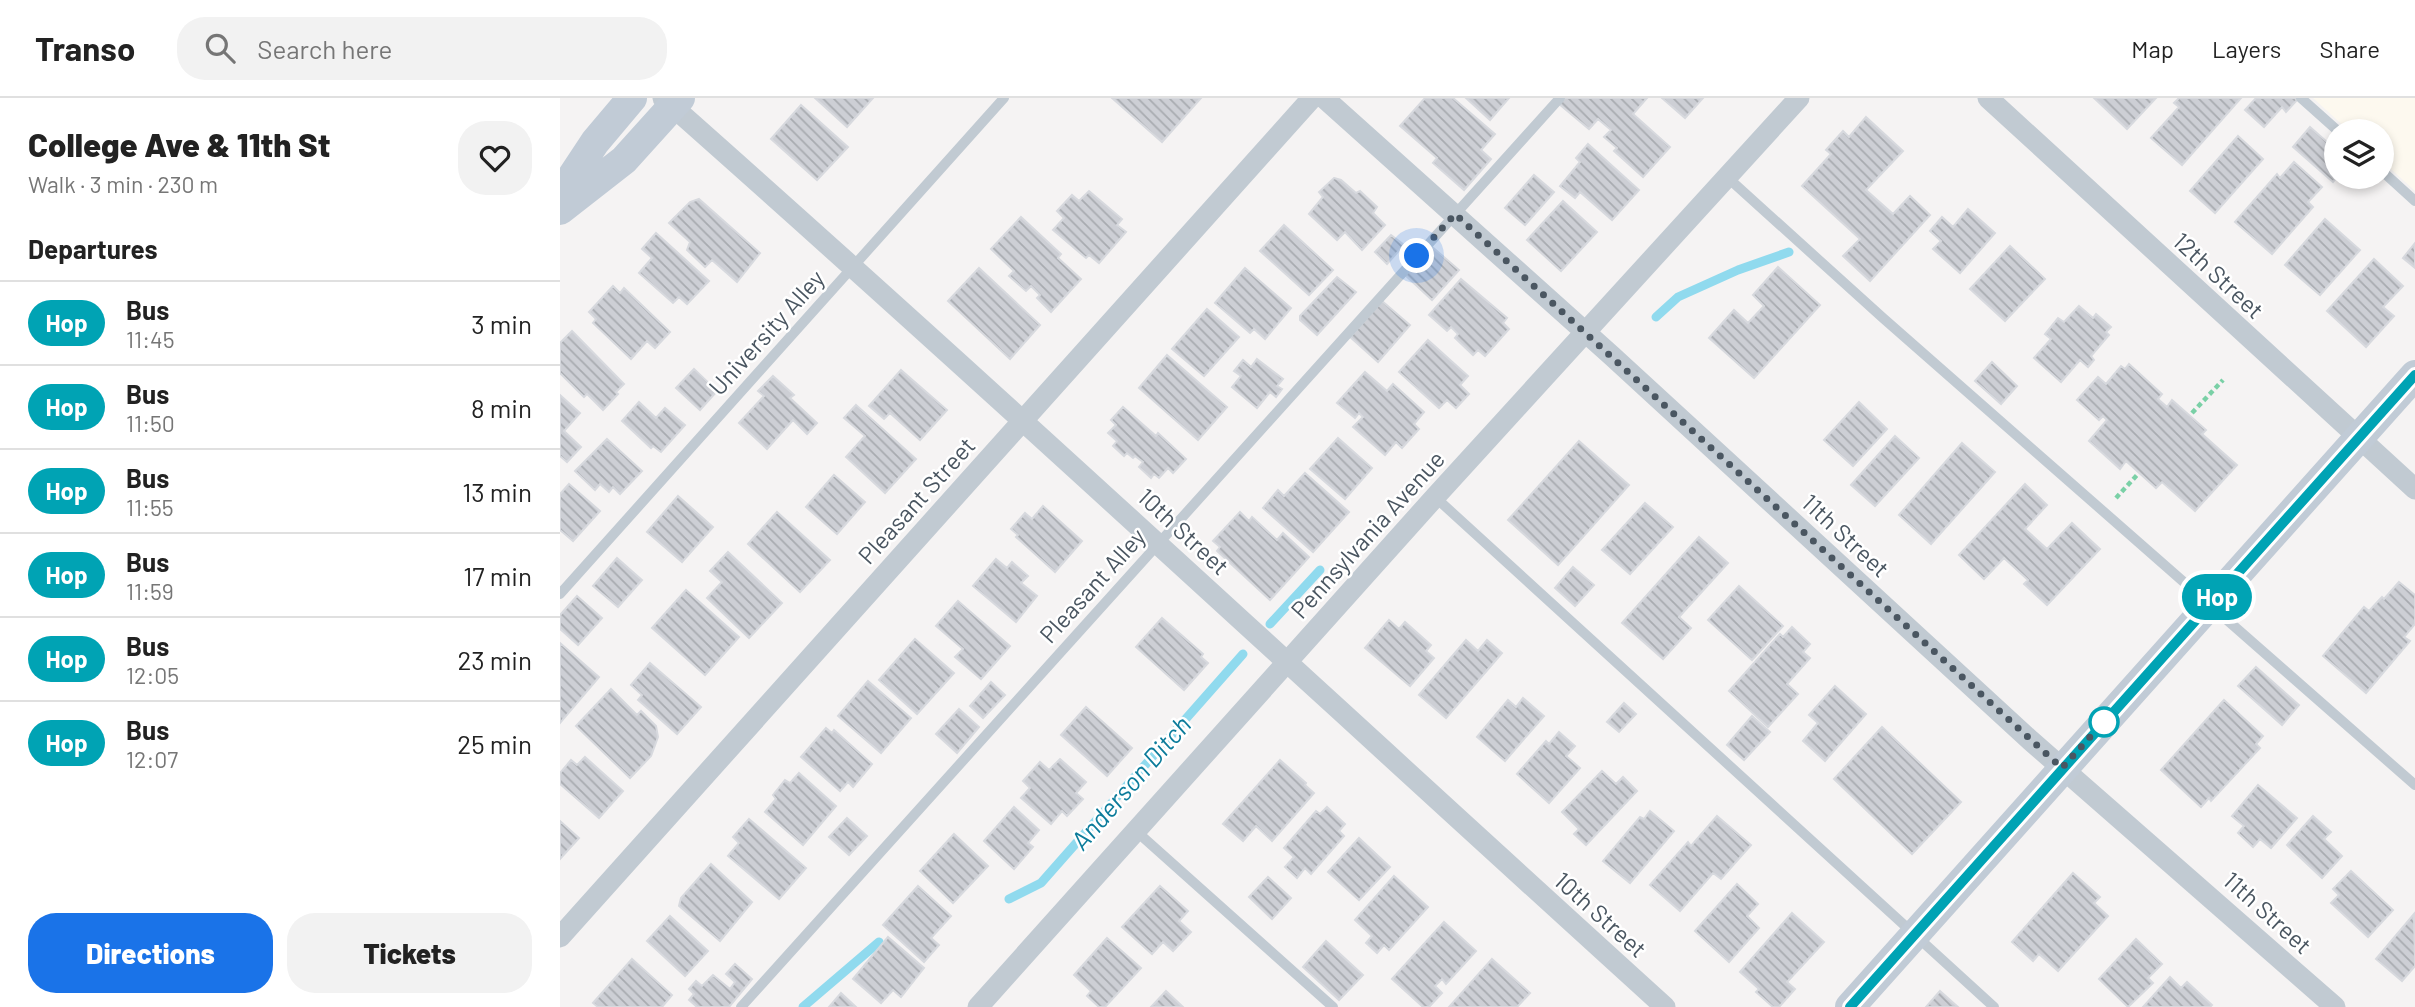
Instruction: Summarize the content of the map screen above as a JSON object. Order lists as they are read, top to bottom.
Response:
{
  "streets": {
    "street": [
      "12th Street",
      "Pleasant Street",
      "10th Street",
      "Pennsylvania Avenue",
      "11th Street"
    ],
    "lane": ["University Alley", "Pleasant Alley"]
  },
  "crossings": [
    ["University Alley", "10th Street"],
    ["Pleasant Street", "10th Street"],
    ["10th Street", "Pennsylvania Avenue"],
    ["10th Street", "Pleasant Alley"],
    ["Pennsylvania Avenue", "11th Street"],
    ["11th Street", "Pleasant Alley"]
  ],
  "water": ["Anderson Ditch"],
  "lines": ["bus line Hop"],
  "page": {
    "header": "Transo",
    "search": "Search here",
    "nav": ["Map", "Layers", "Share"],
    "heading": [
      ["College Ave & 11th St", "Walk · 3 min · 230 m"],
      "Departures"
    ],
    "on_map": "Hop",
    "list": [
      {
        "mark": "Hop",
        "name": "Bus",
        "note": "11:45",
        "value": "3 min"
      },
      {
        "mark": "Hop",
        "name": "Bus",
        "note": "11:50",
        "value": "8 min"
      },
      {
        "mark": "Hop",
        "name": "Bus",
        "note": "11:55",
        "value": "13 min"
      },
      {
        "mark": "Hop",
        "name": "Bus",
        "note": "11:59",
        "value": "17 min"
      },
      {
        "mark": "Hop",
        "name": "Bus",
        "note": "12:05",
        "value": "23 min"
      },
      {
        "mark": "Hop",
        "name": "Bus",
        "note": "12:07",
        "value": "25 min"
      }
    ],
    "buttons": ["Directions", "Tickets"]
  }
}
